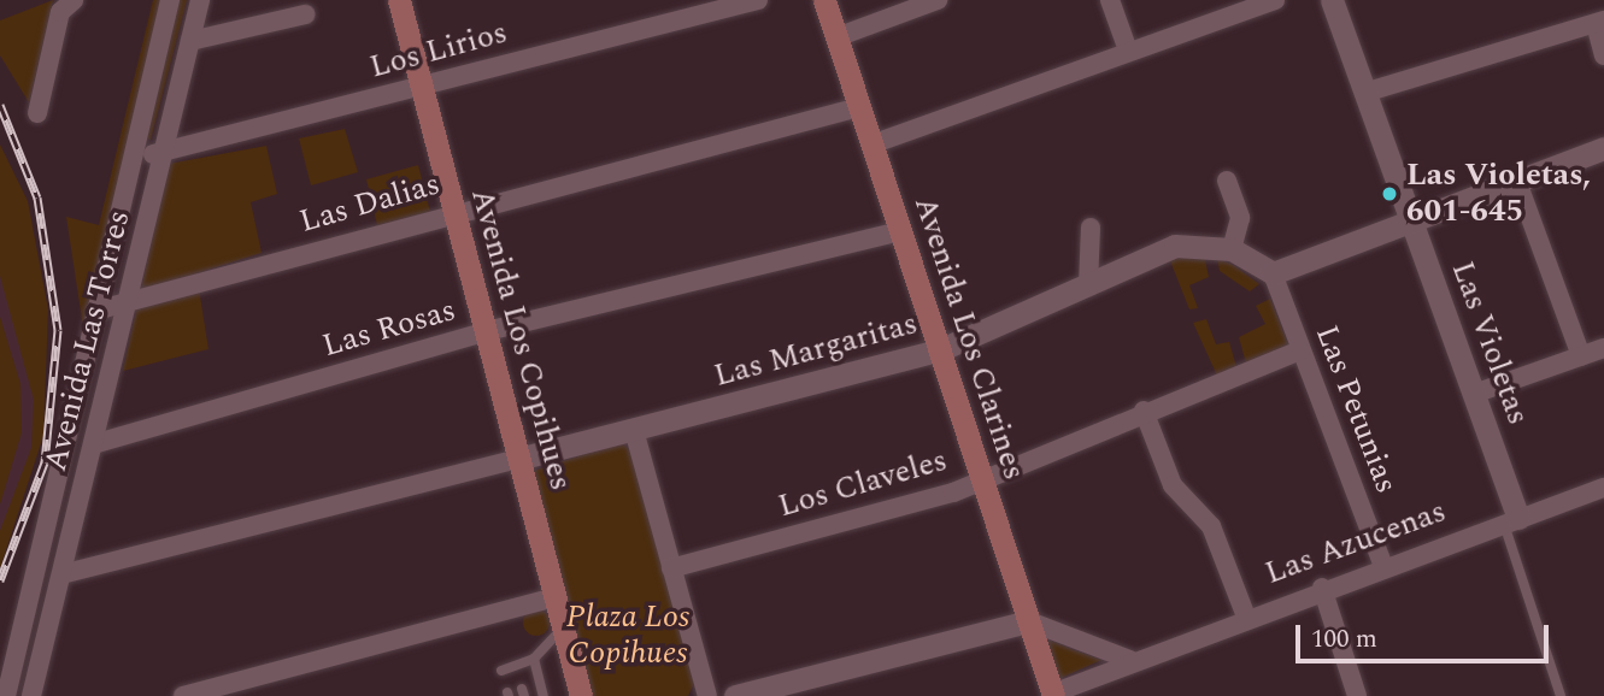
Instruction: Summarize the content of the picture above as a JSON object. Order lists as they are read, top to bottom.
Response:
{
  "streets": {
    "main road": ["Avenida Los Clarines", "Avenida Los Copihues"],
    "street": [
      "Los Lirios",
      "Las Dalias",
      "Las Rosas",
      "Avenida Las Torres",
      "Las Violetas",
      "Las Margaritas",
      "Las Petunias",
      "Los Claveles",
      "Las Azucenas"
    ]
  },
  "crossings": [
    ["Los Lirios", "Avenida Los Copihues"],
    ["Los Lirios", "Avenida Las Torres"],
    ["Las Dalias", "Avenida Los Clarines"],
    ["Las Dalias", "Avenida Los Copihues"],
    ["Las Dalias", "Avenida Las Torres"],
    ["Las Rosas", "Avenida Los Clarines"],
    ["Las Rosas", "Avenida Los Copihues"],
    ["Las Rosas", "Avenida Las Torres"],
    ["Avenida Los Clarines", "Las Margaritas"],
    ["Avenida Los Clarines", "Los Claveles"],
    ["Avenida Los Clarines", "Las Azucenas"],
    ["Avenida Los Copihues", "Las Margaritas"],
    ["Avenida Las Torres", "Las Margaritas"],
    ["Las Violetas", "Las Azucenas"],
    ["Las Margaritas", "Las Petunias"],
    ["Las Petunias", "Los Claveles"],
    ["Las Petunias", "Las Azucenas"]
  ],
  "parks": ["Plaza Los Copihues"],
  "places": ["Las Violetas, 601-645"],
  "scale_bar": "100 m"
}
